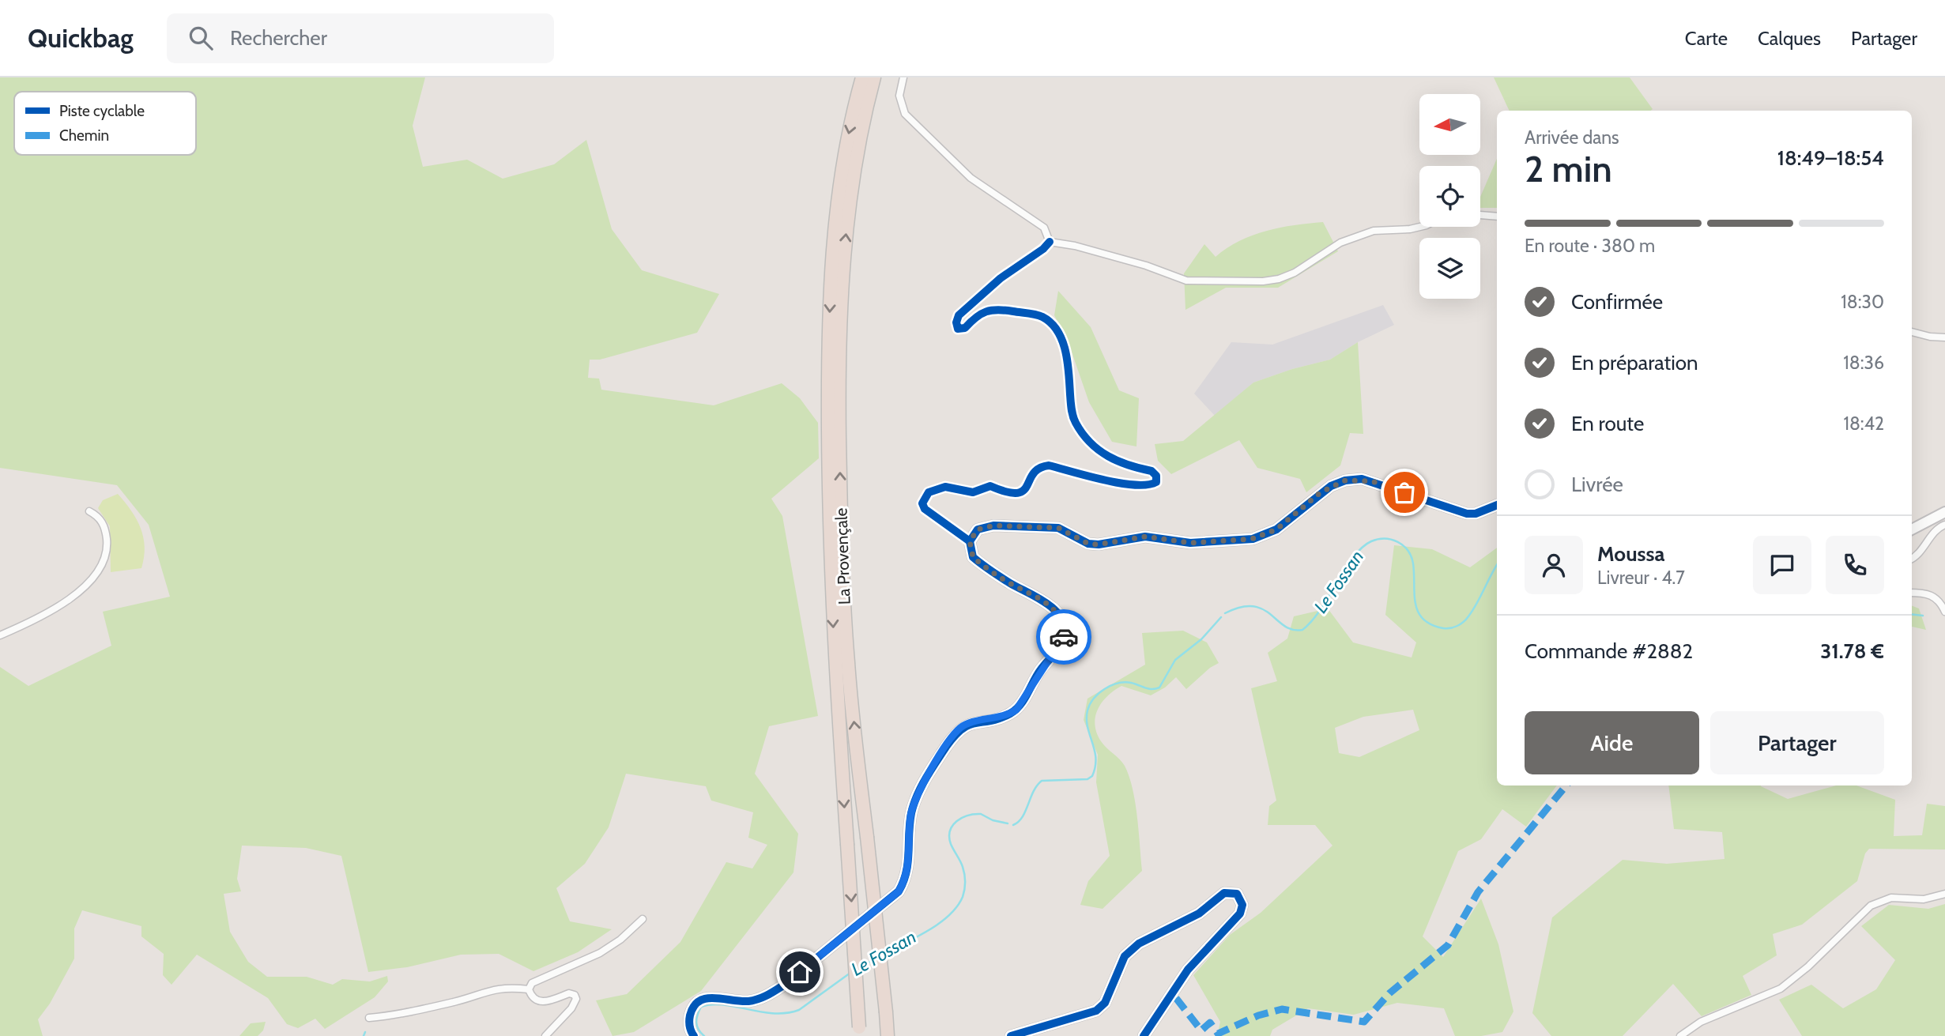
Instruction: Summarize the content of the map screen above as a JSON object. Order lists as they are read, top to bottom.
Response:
{
  "streets": {
    "highway": ["La Provençale"]
  },
  "water": ["Le Fossan"],
  "legend": ["Piste cyclable", "Chemin"],
  "north": "left",
  "page": {
    "header": "Quickbag",
    "search": "Rechercher",
    "nav": ["Carte", "Calques", "Partager"],
    "heading": ["2 min", "Arrivée dans", "18:49–18:54"],
    "panel": [
      "Moussa",
      "Livreur · 4.7",
      "Commande #2882",
      "31.78 €"
    ],
    "bar": "En route · 380 m",
    "list": [
      ["Confirmée", "18:30"],
      ["En préparation", "18:36"],
      ["En route", "18:42"],
      "Livrée"
    ],
    "buttons": ["Aide", "Partager"]
  }
}
